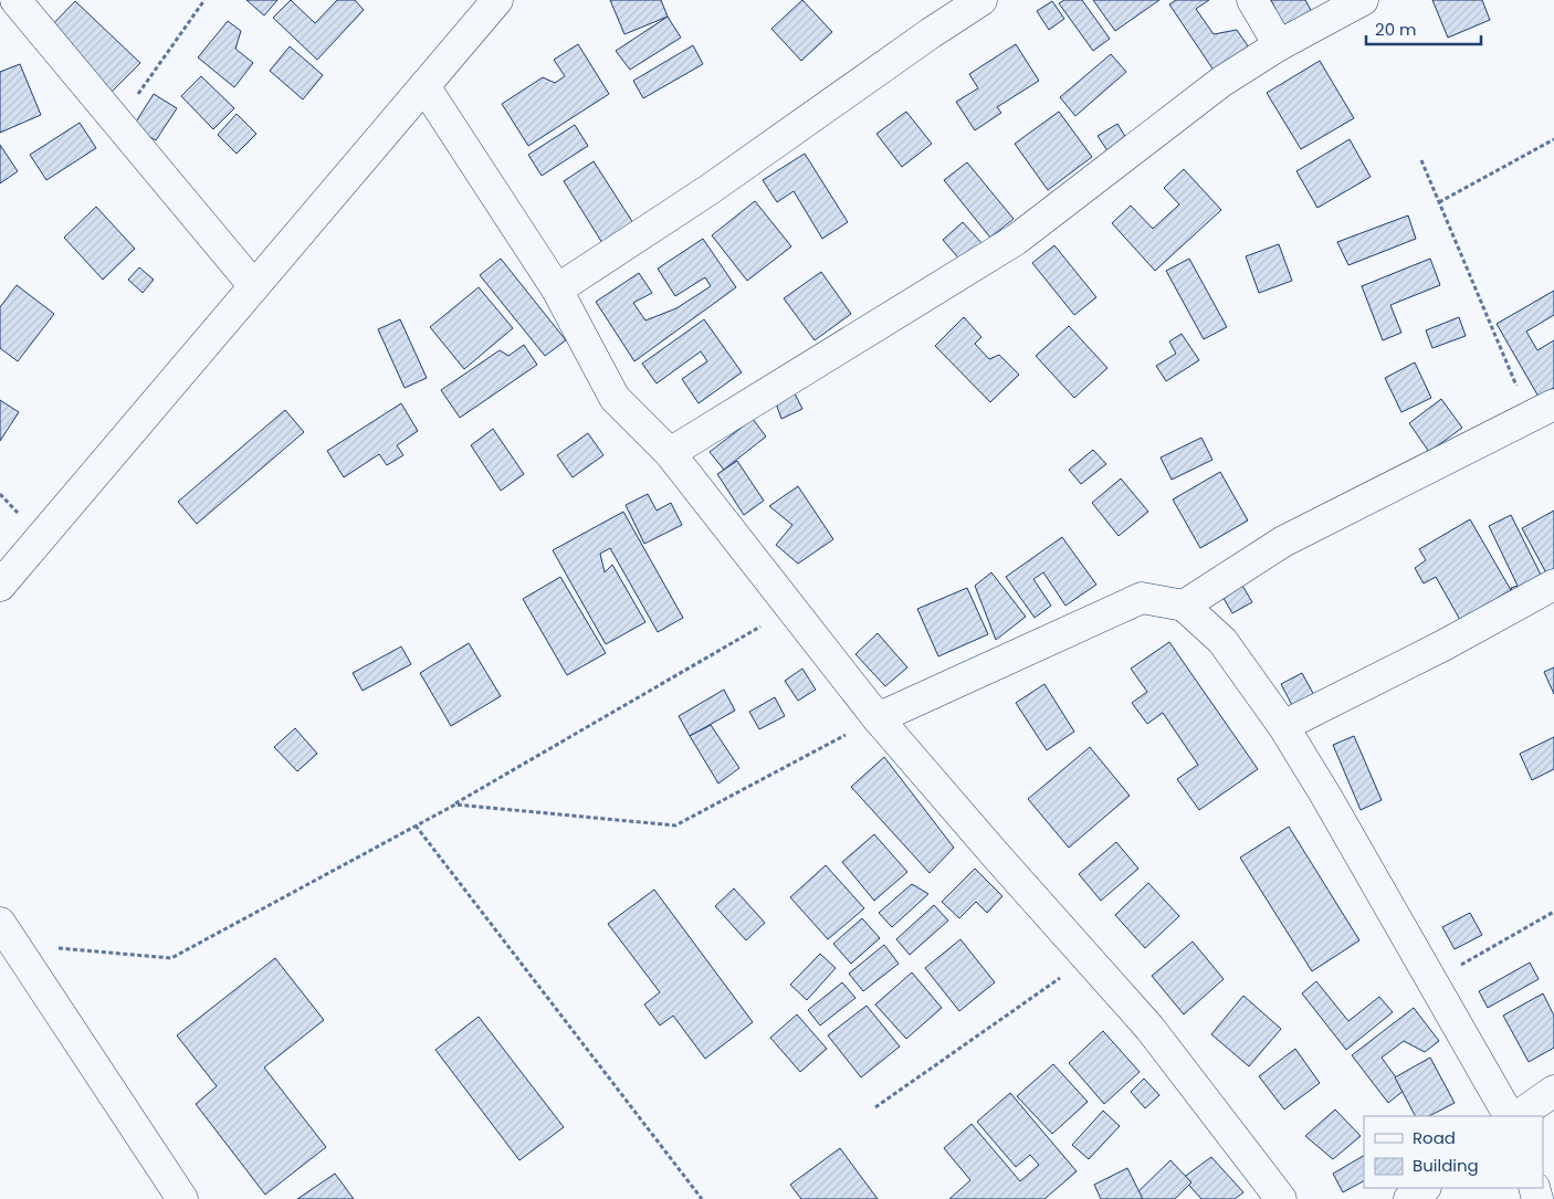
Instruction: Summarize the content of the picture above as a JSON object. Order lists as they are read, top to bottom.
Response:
{
  "legend": ["Road", "Building"],
  "scale_bar": "20 m"
}
